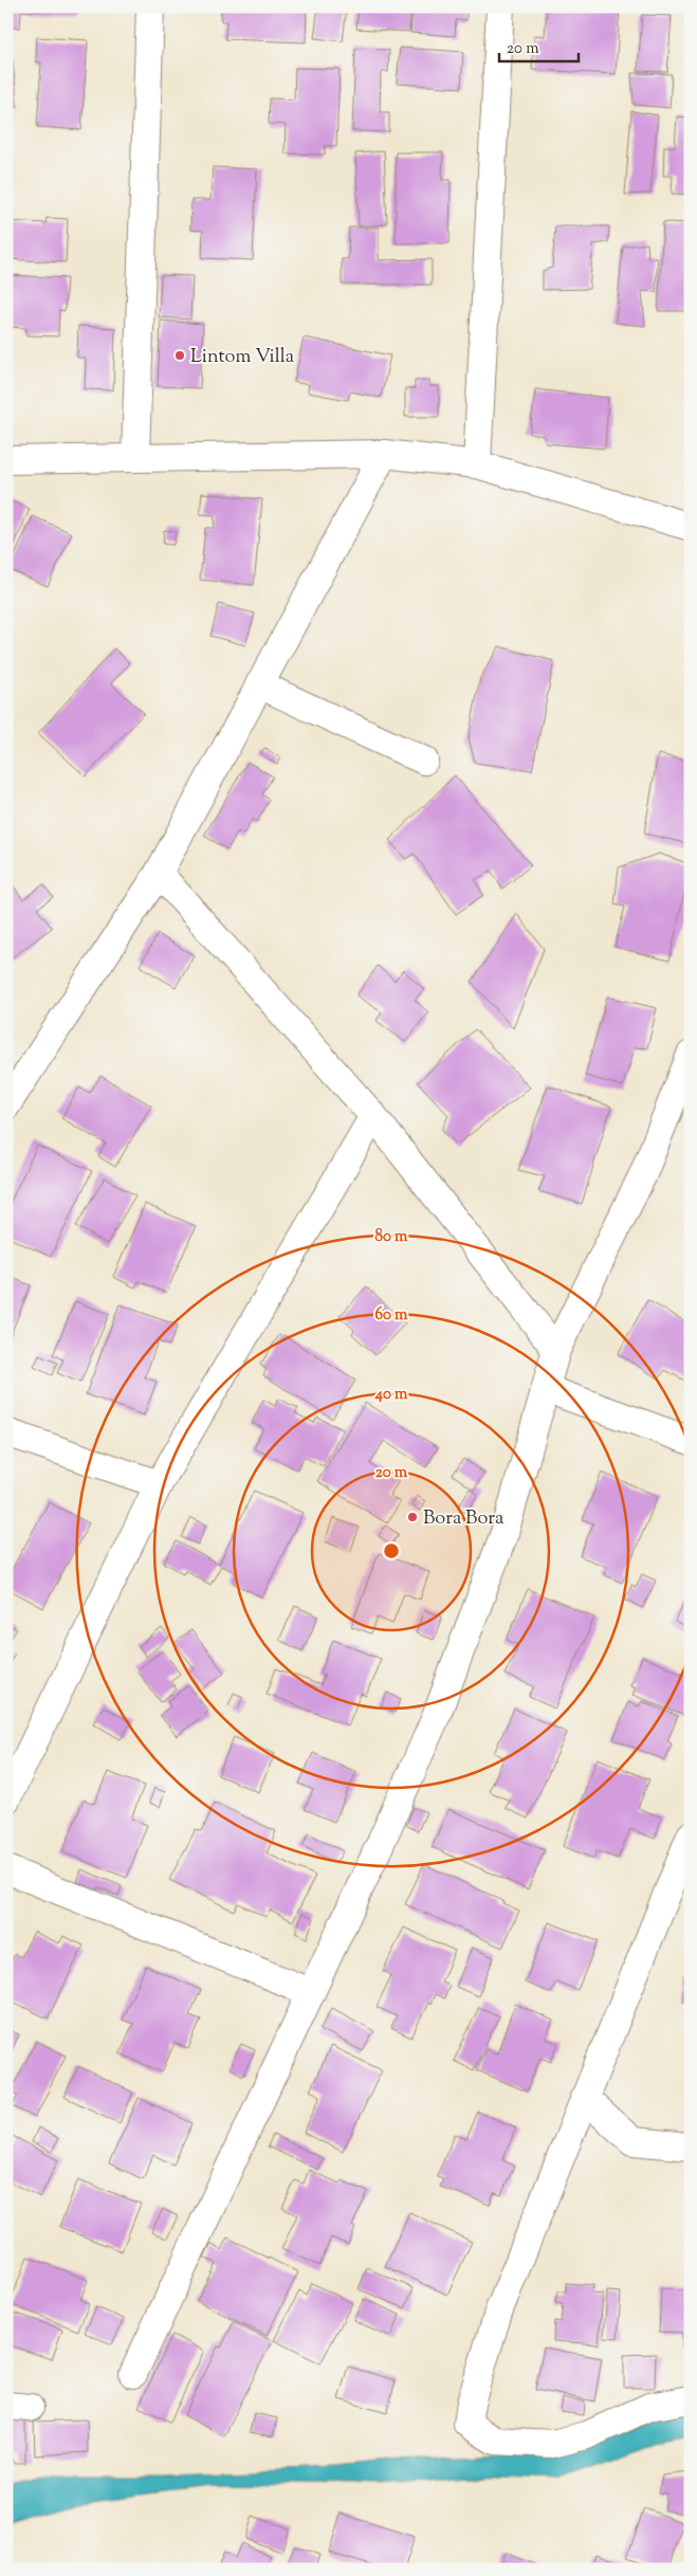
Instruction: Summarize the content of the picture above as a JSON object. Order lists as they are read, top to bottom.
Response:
{
  "places": ["Lintom Villa", "Bora Bora"],
  "scale_bar": "20 m",
  "rings": [
    "80 m",
    "60 m",
    "40 m",
    "20 m"
  ]
}
